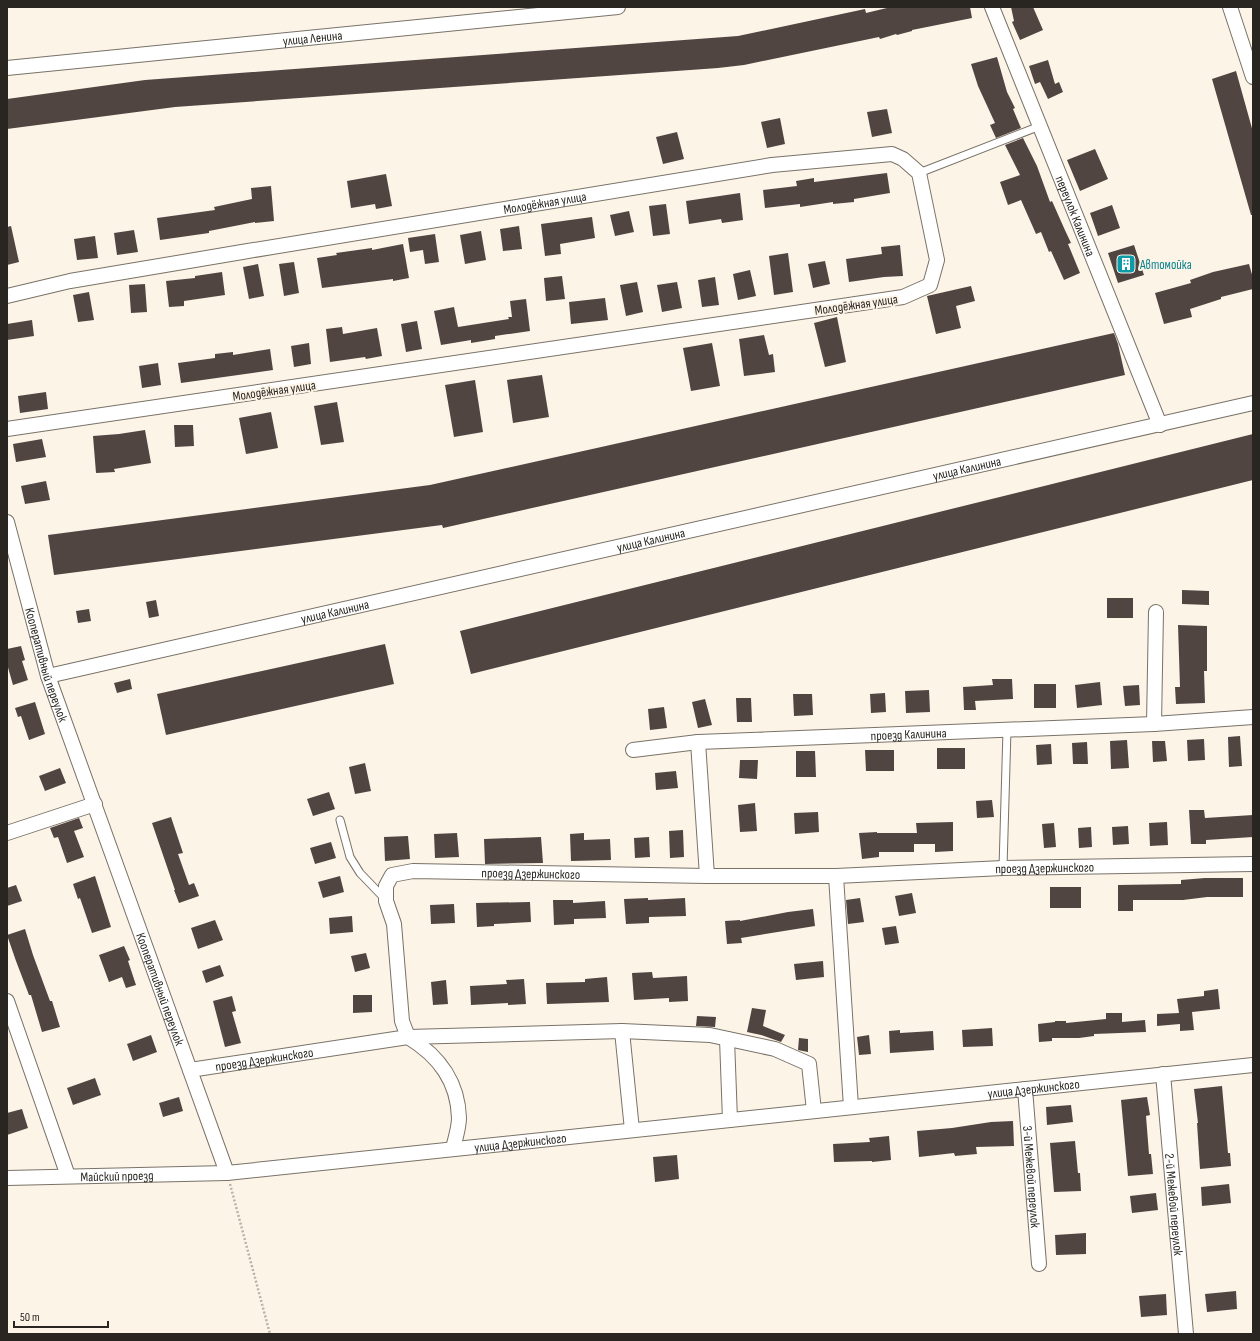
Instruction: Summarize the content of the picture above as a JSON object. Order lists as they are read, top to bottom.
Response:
{
  "streets": {
    "street": [
      "улица Ленина",
      "Молодёжная улица",
      "переулок Калинина",
      "улица Калинина",
      "Кооперативный переулок",
      "проезд Калинина",
      "проезд Дзержинского",
      "улица Дзержинского",
      "Майский проезд",
      "3-й Межевой переулок",
      "2-й Межевой переулок"
    ]
  },
  "crossings": [
    ["переулок Калинина", "улица Калинина"],
    ["улица Калинина", "Кооперативный переулок"],
    ["Кооперативный переулок", "проезд Дзержинского"],
    ["Кооперативный переулок", "улица Дзержинского"],
    ["Кооперативный переулок", "Майский проезд"],
    ["улица Дзержинского", "Майский проезд"],
    ["улица Дзержинского", "3-й Межевой переулок"],
    ["улица Дзержинского", "2-й Межевой переулок"]
  ],
  "places": {
    "building": ["Автомойка"]
  },
  "scale_bar": "50 m"
}
